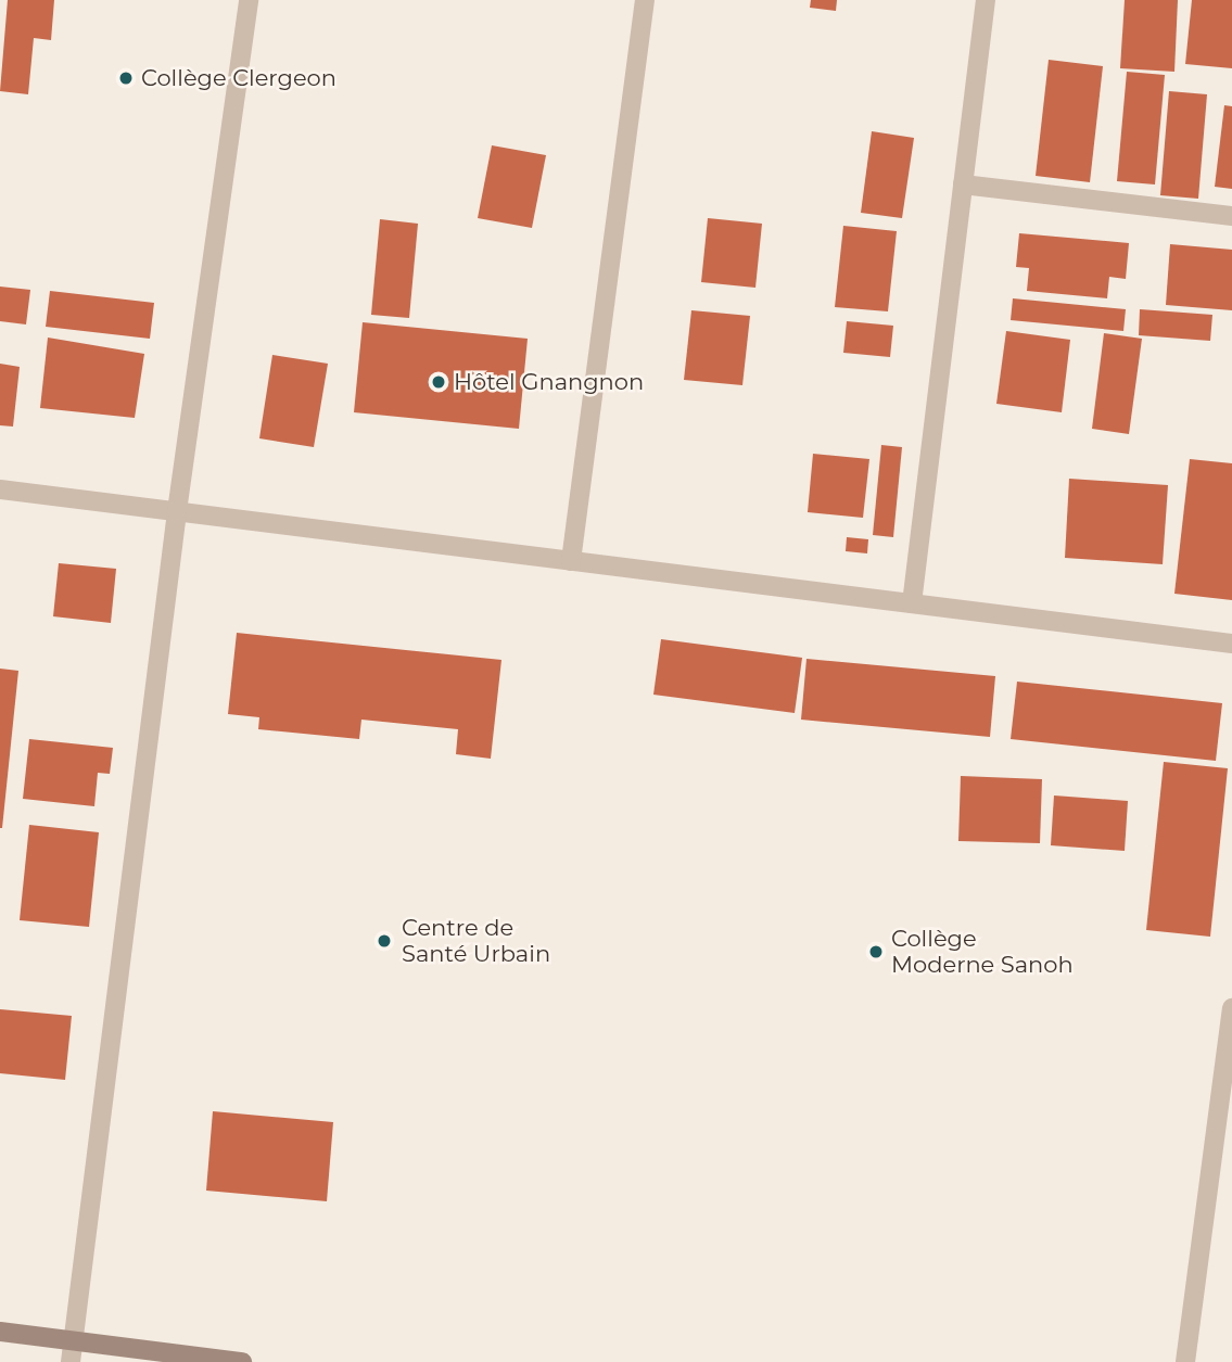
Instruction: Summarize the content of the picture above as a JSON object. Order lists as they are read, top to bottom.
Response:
{
  "places": [
    "Collège Clergeon",
    "Hôtel Gnangnon",
    "Centre de Santé Urbain",
    "Collège Moderne Sanoh"
  ]
}
